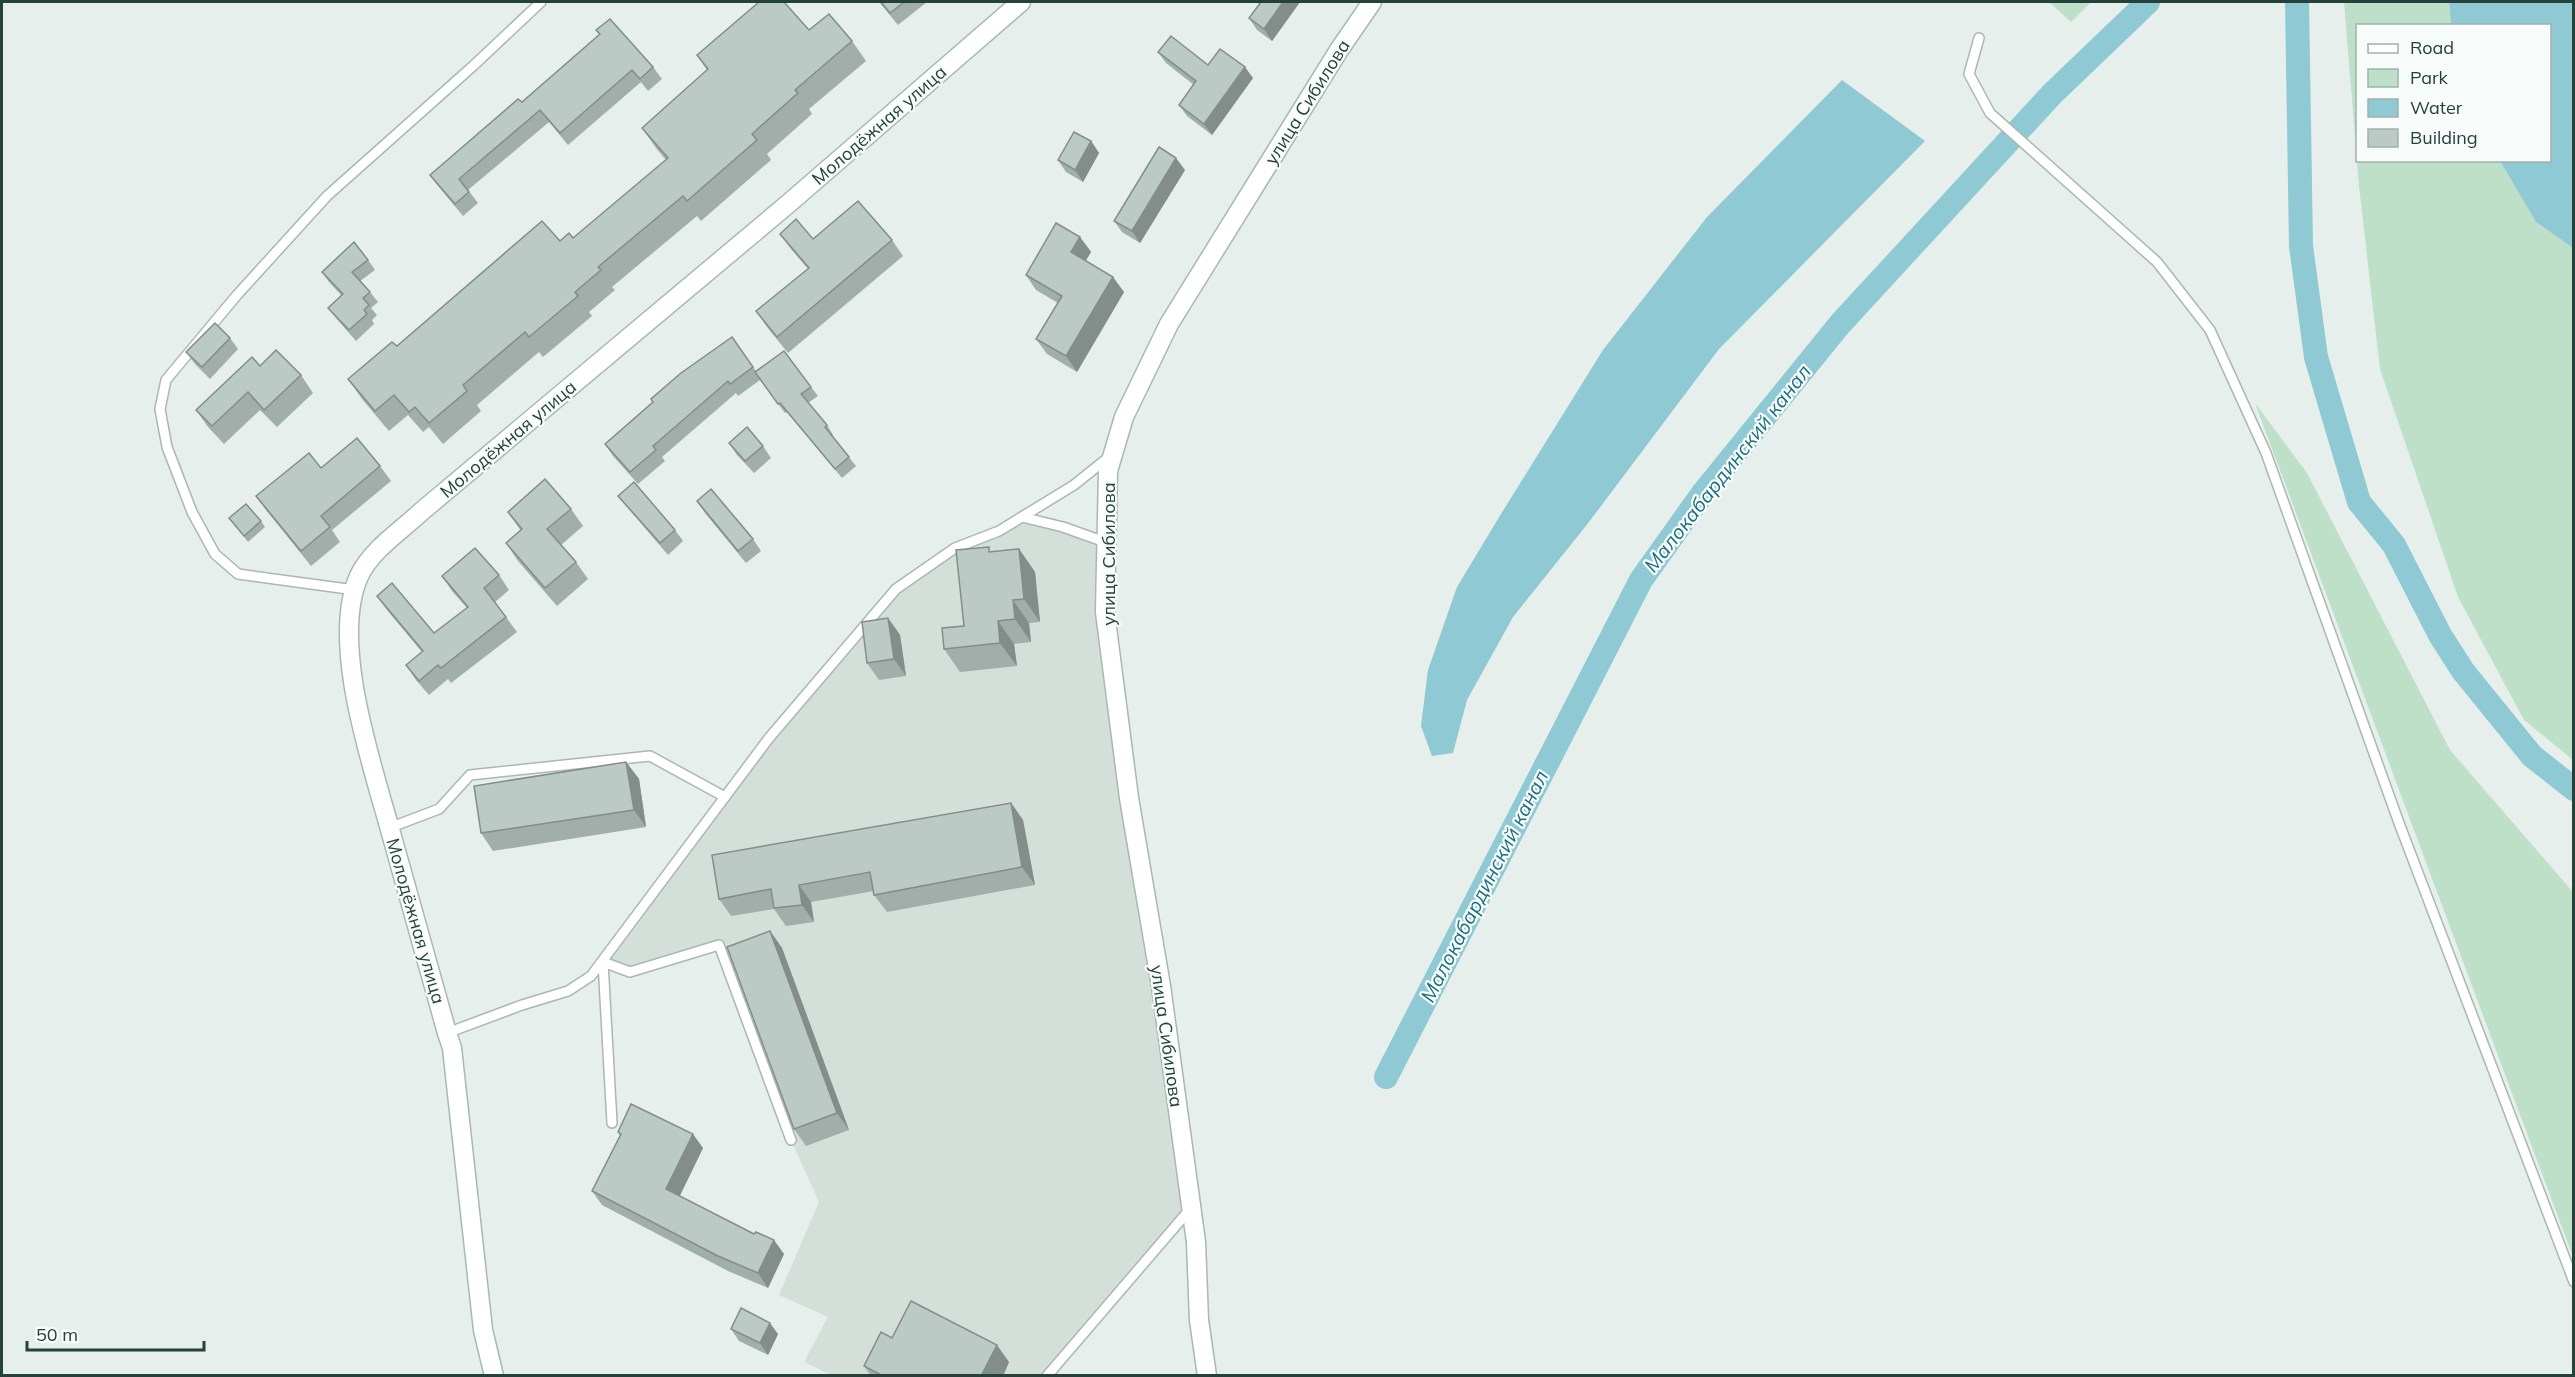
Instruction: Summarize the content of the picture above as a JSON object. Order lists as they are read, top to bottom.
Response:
{
  "streets": {
    "street": ["улица Сибилова", "Молодёжная улица"]
  },
  "water": ["Малокабардинский канал"],
  "legend": [
    "Road",
    "Park",
    "Water",
    "Building"
  ],
  "scale_bar": "50 m"
}
